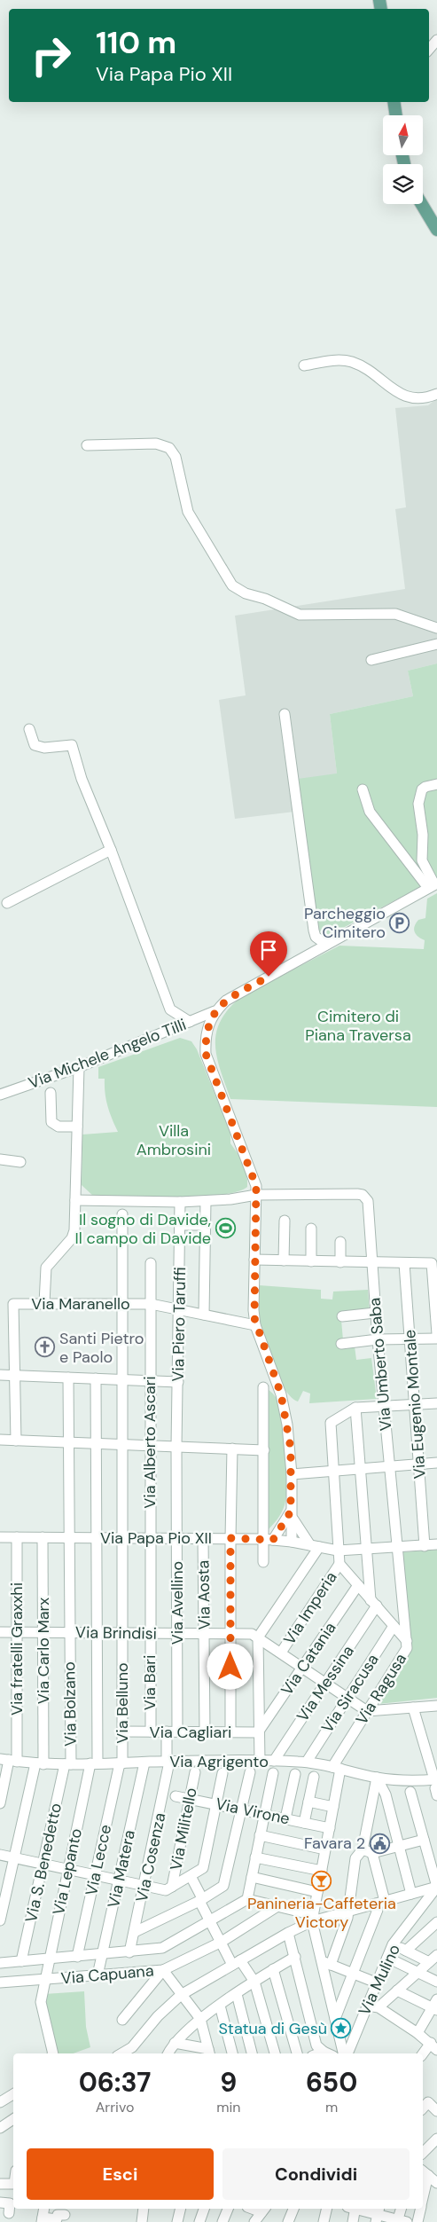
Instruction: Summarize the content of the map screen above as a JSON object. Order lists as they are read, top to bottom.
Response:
{
  "streets": {
    "street": [
      "Via Michele Angelo Tilli",
      "Via Maranello",
      "Via Piero Taruffi",
      "Via Umberto Saba",
      "Via Eugenio Montale",
      "Via Alberto Ascari",
      "Via Papa Pio XII",
      "Via Aosta",
      "Via Avellino",
      "Via Imperia",
      "Via Brindisi",
      "Via fratelli Graxxhi",
      "Via Carlo Marx",
      "Via Catania",
      "Via Bari",
      "Via Messina",
      "Via Ragusa",
      "Via Siracusa",
      "Via Belluno",
      "Via Bolzano",
      "Via Cagliari",
      "Via Agrigento",
      "Via Virone",
      "Via Militello",
      "Via Cosenza",
      "Via Lecce",
      "Via S. Benedetto",
      "Via Matera",
      "Via Lepanto",
      "Via Capuana",
      "Via Mulino"
    ]
  },
  "crossings": [
    ["Via Maranello", "Via Piero Taruffi"],
    ["Via Maranello", "Via Alberto Ascari"],
    ["Via Maranello", "Via Belluno"],
    ["Via Piero Taruffi", "Via Umberto Saba"],
    ["Via Piero Taruffi", "Via Avellino"],
    ["Via Umberto Saba", "Via Papa Pio XII"],
    ["Via Umberto Saba", "Via Ragusa"],
    ["Via Eugenio Montale", "Via Papa Pio XII"],
    ["Via Alberto Ascari", "Via Papa Pio XII"],
    ["Via Alberto Ascari", "Via Brindisi"],
    ["Via Alberto Ascari", "Via Bari"],
    ["Via Papa Pio XII", "Via Aosta"],
    ["Via Papa Pio XII", "Via Avellino"],
    ["Via Papa Pio XII", "Via fratelli Graxxhi"],
    ["Via Papa Pio XII", "Via Carlo Marx"],
    ["Via Papa Pio XII", "Via Belluno"],
    ["Via Papa Pio XII", "Via Bolzano"],
    ["Via Papa Pio XII", "Via Lepanto"],
    ["Via Aosta", "Via Brindisi"],
    ["Via Aosta", "Via Cagliari"],
    ["Via Avellino", "Via Brindisi"],
    ["Via Avellino", "Via Cagliari"],
    ["Via Imperia", "Via Ragusa"],
    ["Via Brindisi", "Via fratelli Graxxhi"],
    ["Via Brindisi", "Via Carlo Marx"],
    ["Via Brindisi", "Via Bari"],
    ["Via Brindisi", "Via Belluno"],
    ["Via Brindisi", "Via Bolzano"],
    ["Via Brindisi", "Via Lepanto"],
    ["Via fratelli Graxxhi", "Via Agrigento"],
    ["Via Carlo Marx", "Via Agrigento"],
    ["Via Catania", "Via Ragusa"],
    ["Via Catania", "Via Cagliari"],
    ["Via Bari", "Via Cagliari"],
    ["Via Messina", "Via Ragusa"],
    ["Via Messina", "Via Agrigento"],
    ["Via Ragusa", "Via Siracusa"],
    ["Via Ragusa", "Via Agrigento"],
    ["Via Siracusa", "Via Agrigento"],
    ["Via Belluno", "Via Cagliari"],
    ["Via Belluno", "Via Agrigento"],
    ["Via Belluno", "Via Lecce"],
    ["Via Bolzano", "Via Agrigento"],
    ["Via Bolzano", "Via S. Benedetto"],
    ["Via Cagliari", "Via Cosenza"],
    ["Via Agrigento", "Via Cosenza"],
    ["Via Agrigento", "Via Lecce"],
    ["Via Agrigento", "Via S. Benedetto"],
    ["Via Agrigento", "Via Matera"],
    ["Via Agrigento", "Via Lepanto"],
    ["Via Virone", "Via Militello"],
    ["Via Matera", "Via Capuana"],
    ["Via Lepanto", "Via Capuana"]
  ],
  "parks": ["Cimitero di Piana Traversa", "Villa Ambrosini"],
  "places": {
    "parking": ["Parcheggio Cimitero"],
    "sports": ["Il sogno di Davide, Il campo di Davide"],
    "church": ["Santi Pietro e Paolo"],
    "public building": ["Favara 2"],
    "bar": ["Panineria-Caffeteria Victory"],
    "place": ["Statua di Gesù"]
  },
  "north": "top",
  "page": {
    "turn": ["110 m", "Via Papa Pio XII"],
    "eta": [
      "06:37",
      "Arrivo",
      "9",
      "min",
      "650",
      "m"
    ],
    "buttons": ["Esci", "Condividi"]
  }
}
